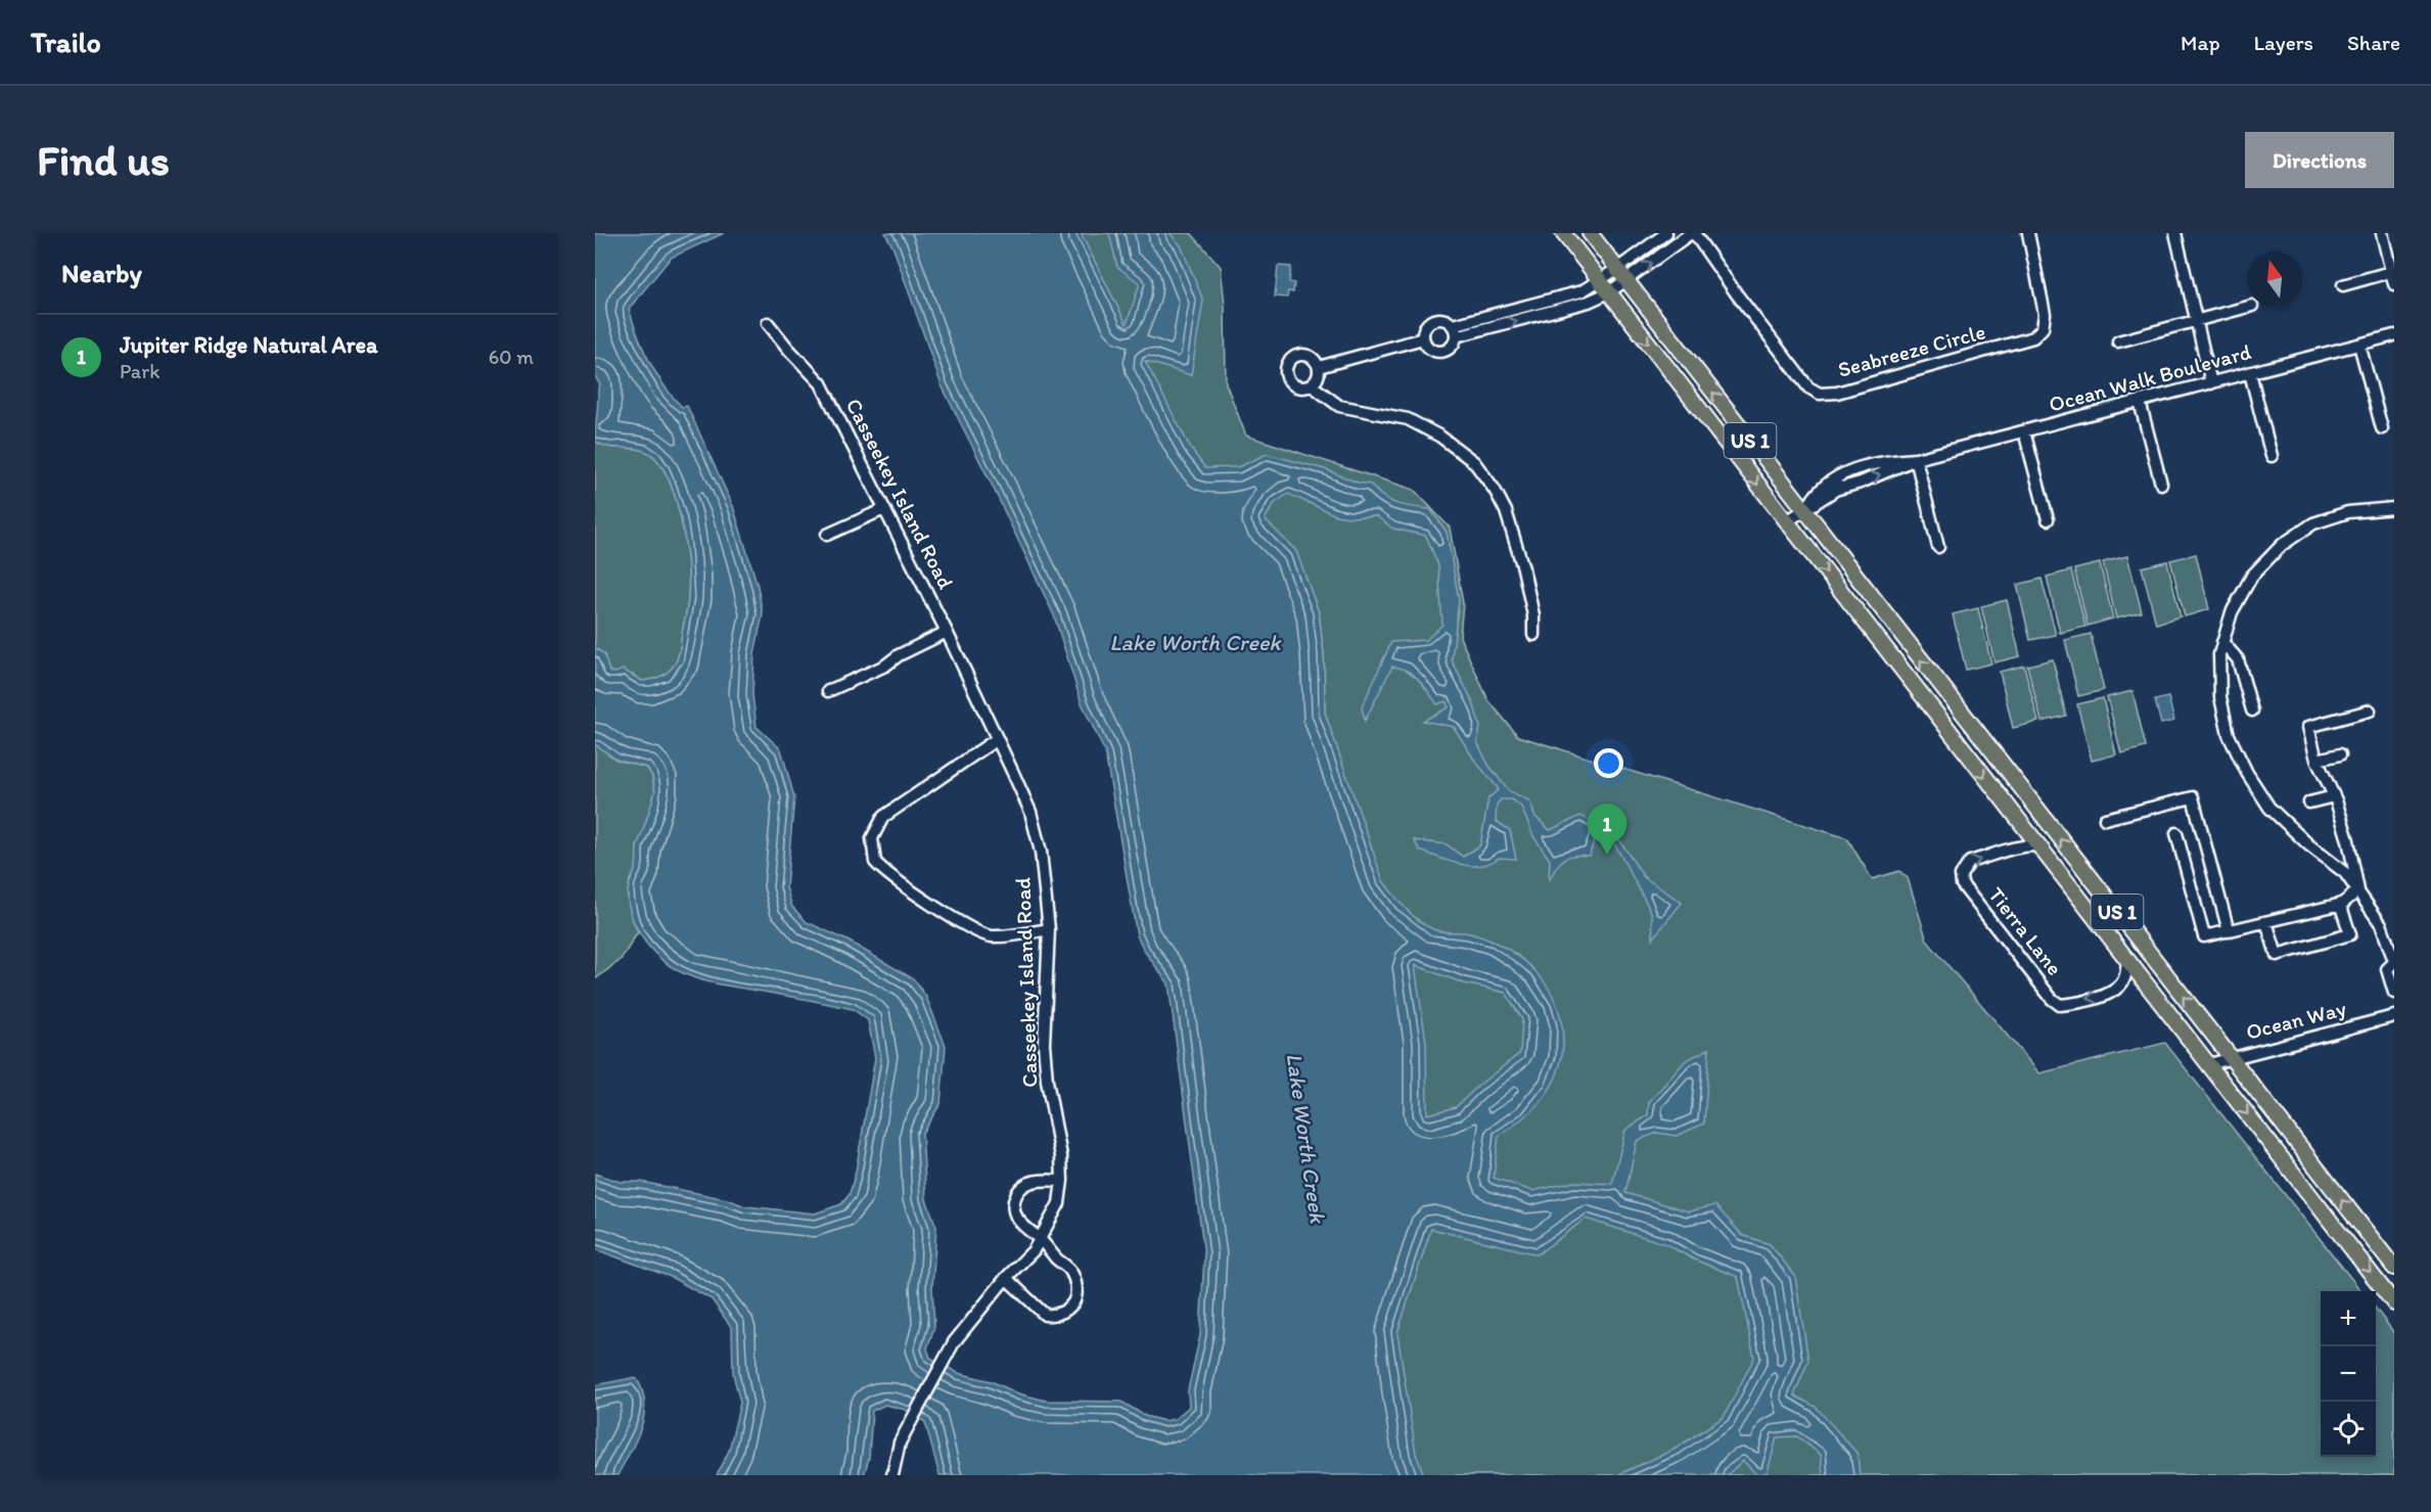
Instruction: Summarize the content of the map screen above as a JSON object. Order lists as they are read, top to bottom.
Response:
{
  "streets": {
    "main road": ["US 1"],
    "street": [
      "Seabreeze Circle",
      "Ocean Walk Boulevard",
      "Casseekey Island Road",
      "Tierra Lane",
      "Ocean Way"
    ]
  },
  "crossings": [
    ["Seabreeze Circle", "US 1"],
    ["Ocean Walk Boulevard", "US 1"],
    ["US 1", "Tierra Lane"],
    ["US 1", "Ocean Way"]
  ],
  "water": ["Lake Worth Creek"],
  "north": "top",
  "page": {
    "header": "Trailo",
    "nav": ["Map", "Layers", "Share"],
    "buttons": "Directions",
    "title": "Find us",
    "heading": "Nearby",
    "list": [
      {
        "mark": "1",
        "name": "Jupiter Ridge Natural Area",
        "note": "Park",
        "value": "60 m"
      }
    ],
    "pins": "1",
    "map_buttons": ["+", "−"]
  }
}
